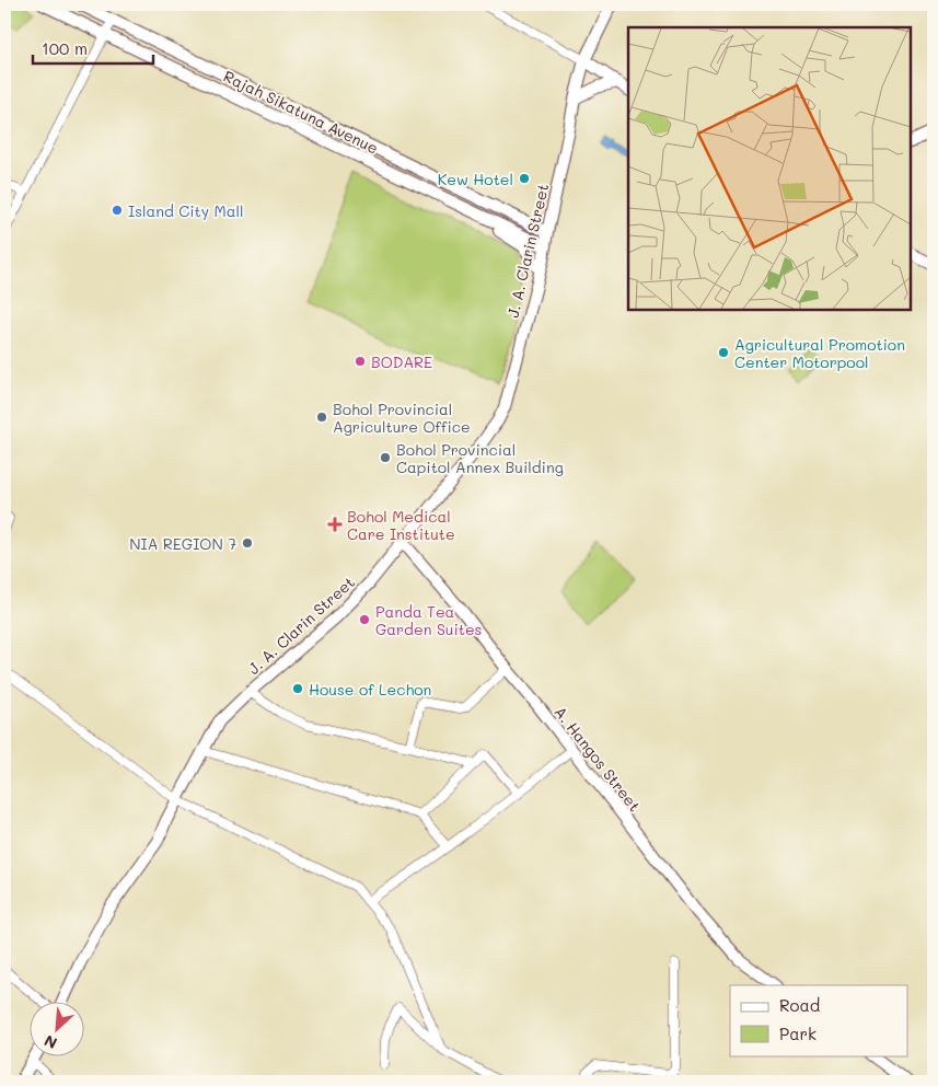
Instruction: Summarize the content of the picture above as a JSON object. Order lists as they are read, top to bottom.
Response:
{
  "streets": {
    "main road": ["Rajah Sikatuna Avenue", "J. A. Clarin Street", "A. Hangos Street"]
  },
  "crossings": [
    ["Rajah Sikatuna Avenue", "J. A. Clarin Street"],
    ["J. A. Clarin Street", "A. Hangos Street"]
  ],
  "places": {
    "other": [
      "Kew Hotel",
      "Island City Mall",
      "Agricultural Promotion Center Motorpool",
      "BODARE",
      "Bohol Provincial Agriculture Office",
      "Bohol Provincial Capitol Annex Building",
      "NIA REGION 7",
      "Panda Tea Garden Suites",
      "House of Lechon"
    ],
    "health": ["Bohol Medical Care Institute"]
  },
  "legend": ["Road", "Park"],
  "scale_bar": "100 m",
  "north": "bottom left"
}
